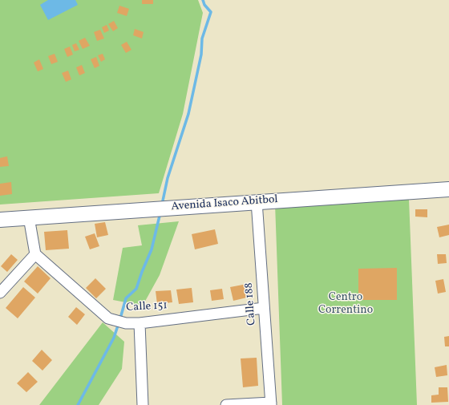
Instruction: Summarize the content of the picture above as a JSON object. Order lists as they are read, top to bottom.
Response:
{
  "streets": {
    "main road": ["Avenida Isaco Abitbol"],
    "street": ["Calle 188", "Calle 151"]
  },
  "crossings": [
    ["Avenida Isaco Abitbol", "Calle 188"],
    ["Calle 188", "Calle 151"]
  ],
  "parks": ["Centro Correntino"]
}
